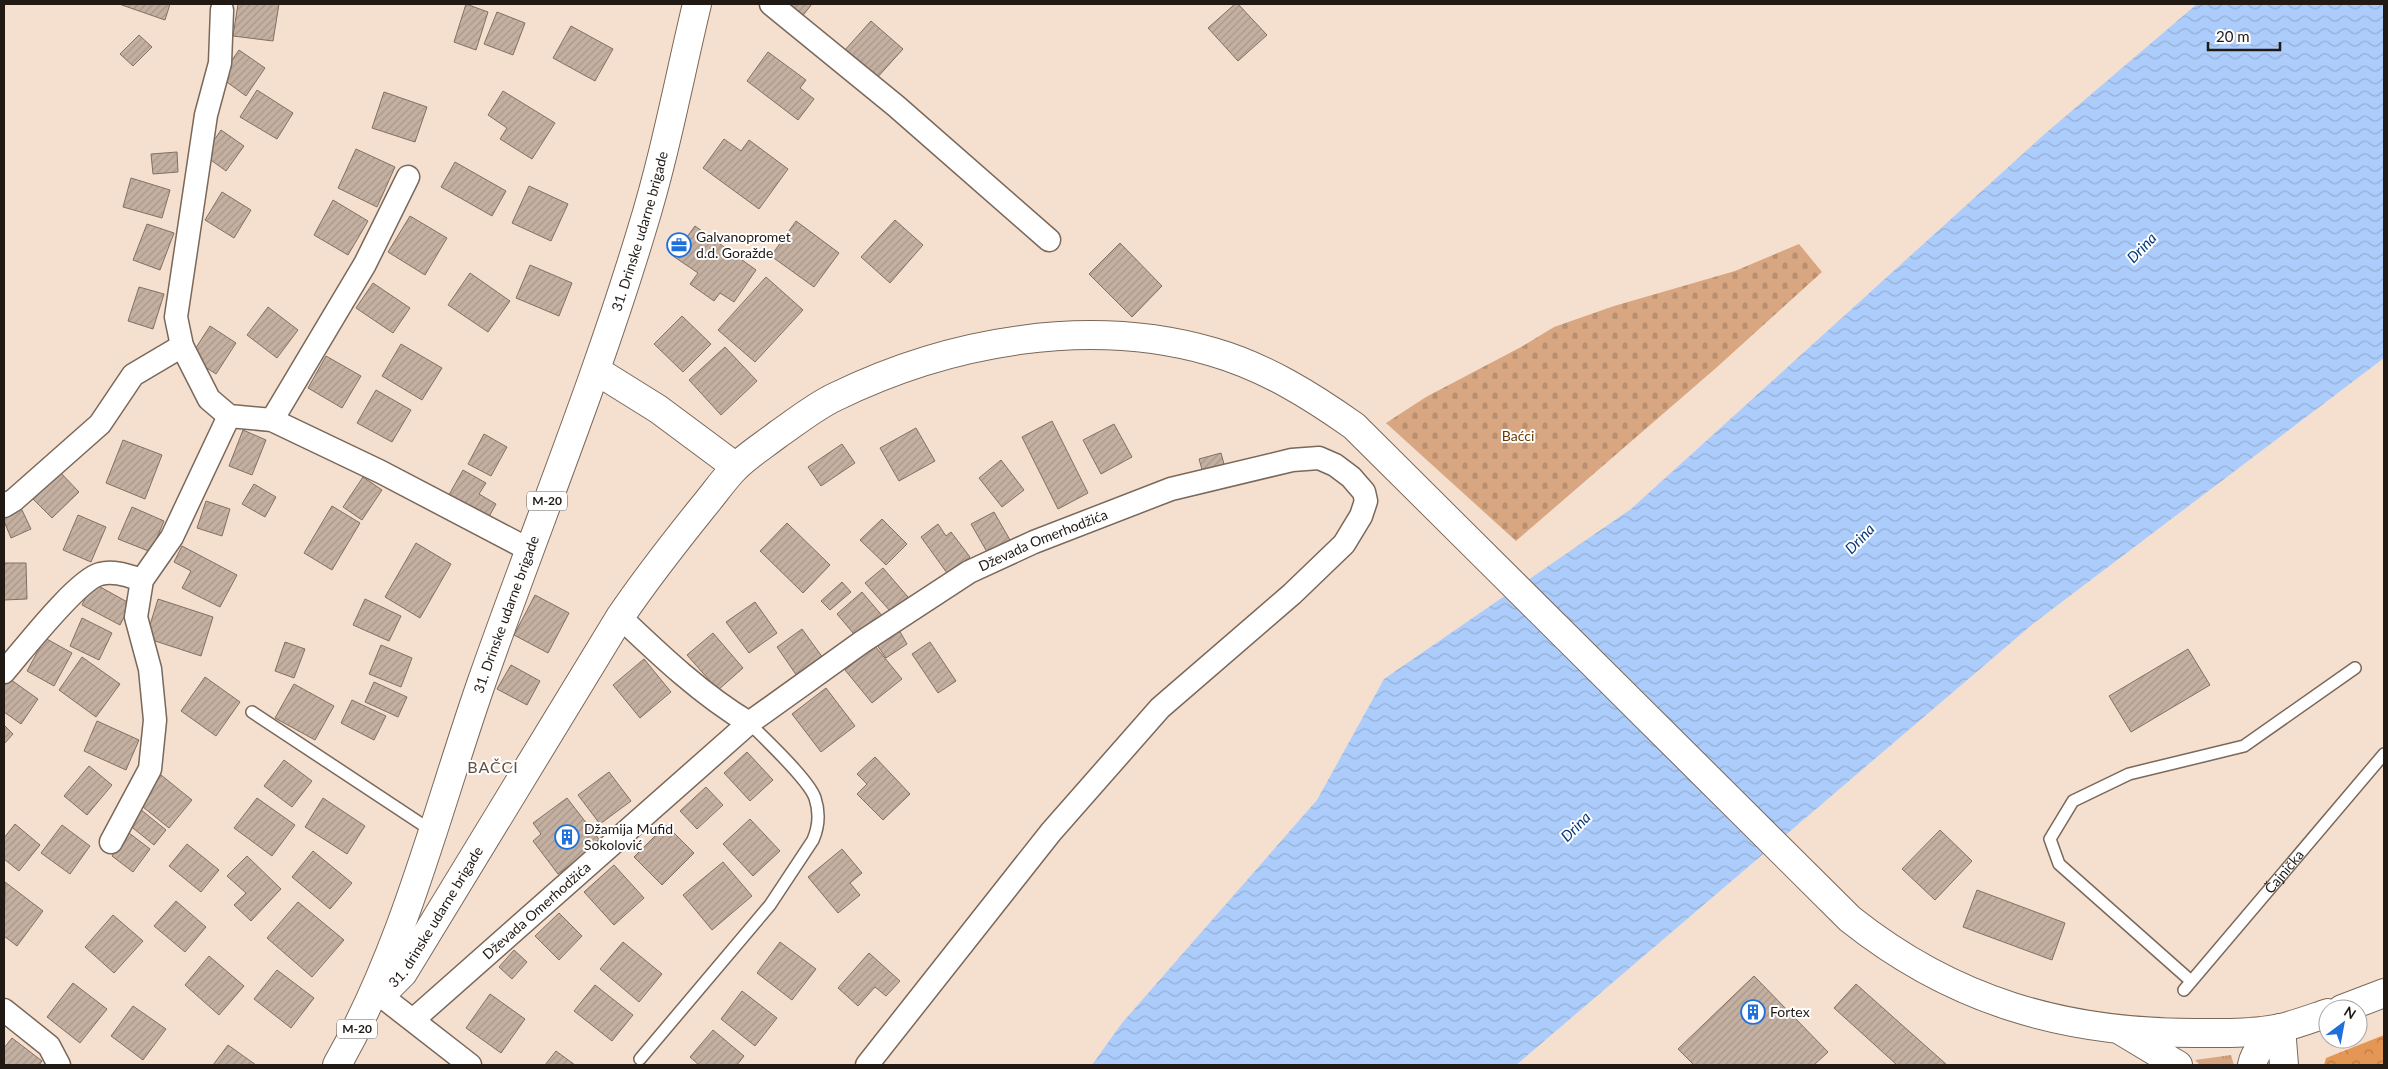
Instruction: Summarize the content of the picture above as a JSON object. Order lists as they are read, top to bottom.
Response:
{
  "streets": {
    "main road": ["31. Drinske udarne brigade", "M-20", "31. drinske udarne brigade"],
    "street": ["Dževada Omerhodžića"],
    "lane": ["Čajnička"]
  },
  "crossings": [
    ["31. Drinske udarne brigade", "31. drinske udarne brigade"]
  ],
  "districts": ["BAČCI"],
  "water": ["Drina"],
  "parks": ["Baćci"],
  "places": {
    "office": ["Galvanopromet d.d. Goražde"],
    "building": ["Džamija Mufid Sokolović", "Fortex"]
  },
  "scale_bar": "20 m",
  "north": "top right"
}
